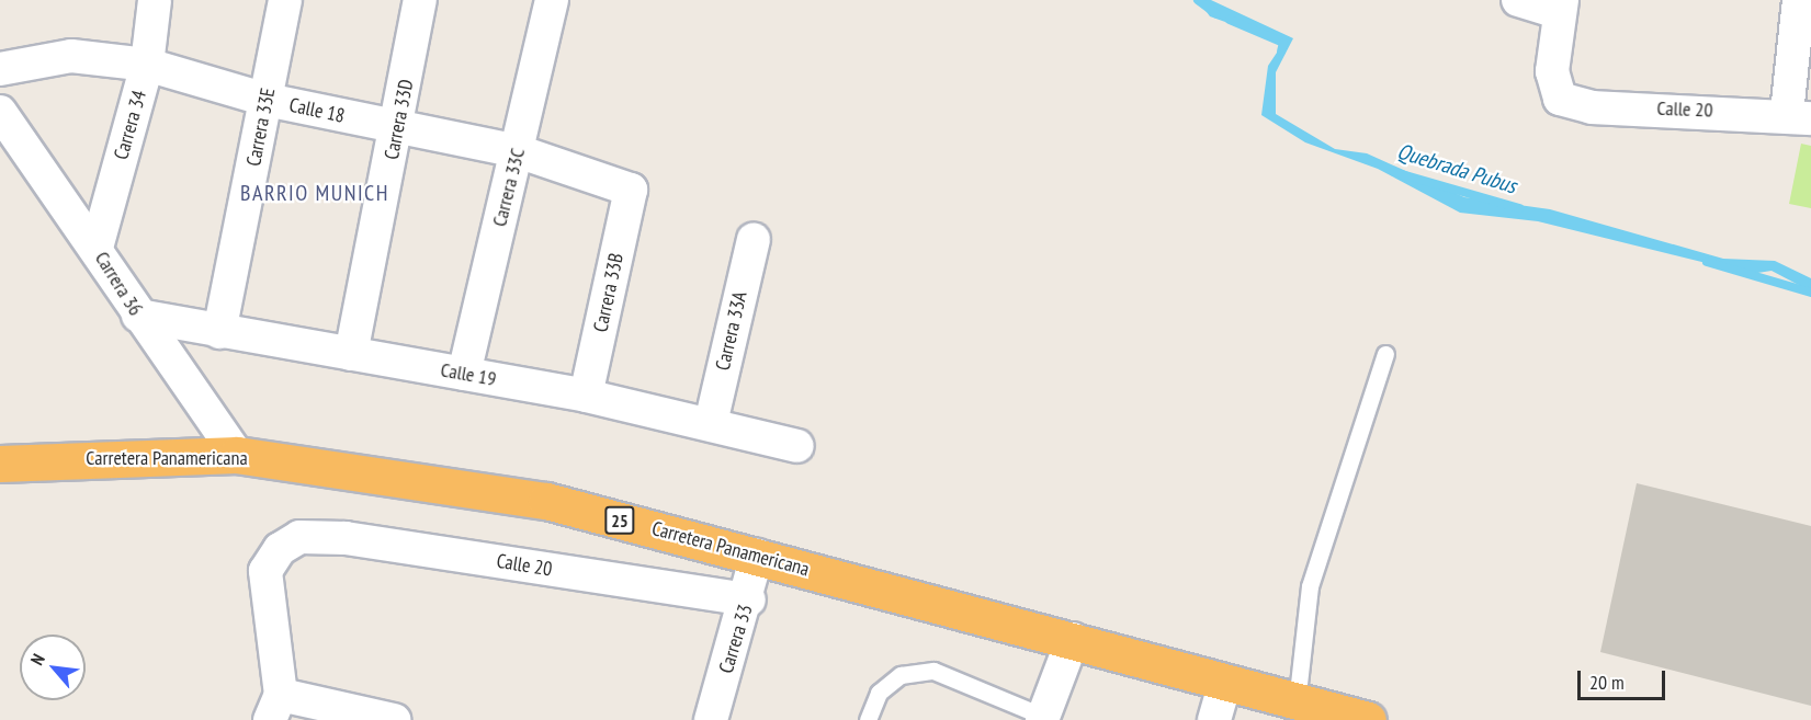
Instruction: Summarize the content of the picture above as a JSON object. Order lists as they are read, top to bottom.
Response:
{
  "streets": {
    "highway": ["Carretera Panamericana", "25"],
    "street": [
      "Calle 20",
      "Calle 18",
      "Carrera 33D",
      "Carrera 34",
      "Carrera 33E",
      "Carrera 33C",
      "Carrera 36",
      "Carrera 33B",
      "Carrera 33A",
      "Calle 19",
      "Carrera 33"
    ]
  },
  "crossings": [
    ["Calle 20", "Carrera 33"],
    ["Calle 18", "Carrera 33D"],
    ["Calle 18", "Carrera 34"],
    ["Calle 18", "Carrera 33E"],
    ["Calle 18", "Carrera 33C"],
    ["Calle 18", "Carrera 33B"],
    ["Carrera 33D", "Calle 19"],
    ["Carrera 34", "Carrera 36"],
    ["Carrera 33E", "Calle 19"],
    ["Carrera 33C", "Calle 19"],
    ["Carrera 36", "Calle 19"],
    ["Carrera 36", "Carretera Panamericana"],
    ["Carrera 33B", "Calle 19"],
    ["Carrera 33A", "Calle 19"],
    ["Carretera Panamericana", "Carrera 33"]
  ],
  "districts": ["BARRIO MUNICH"],
  "water": ["Quebrada Pubus"],
  "scale_bar": "20 m",
  "north": "top left"
}
